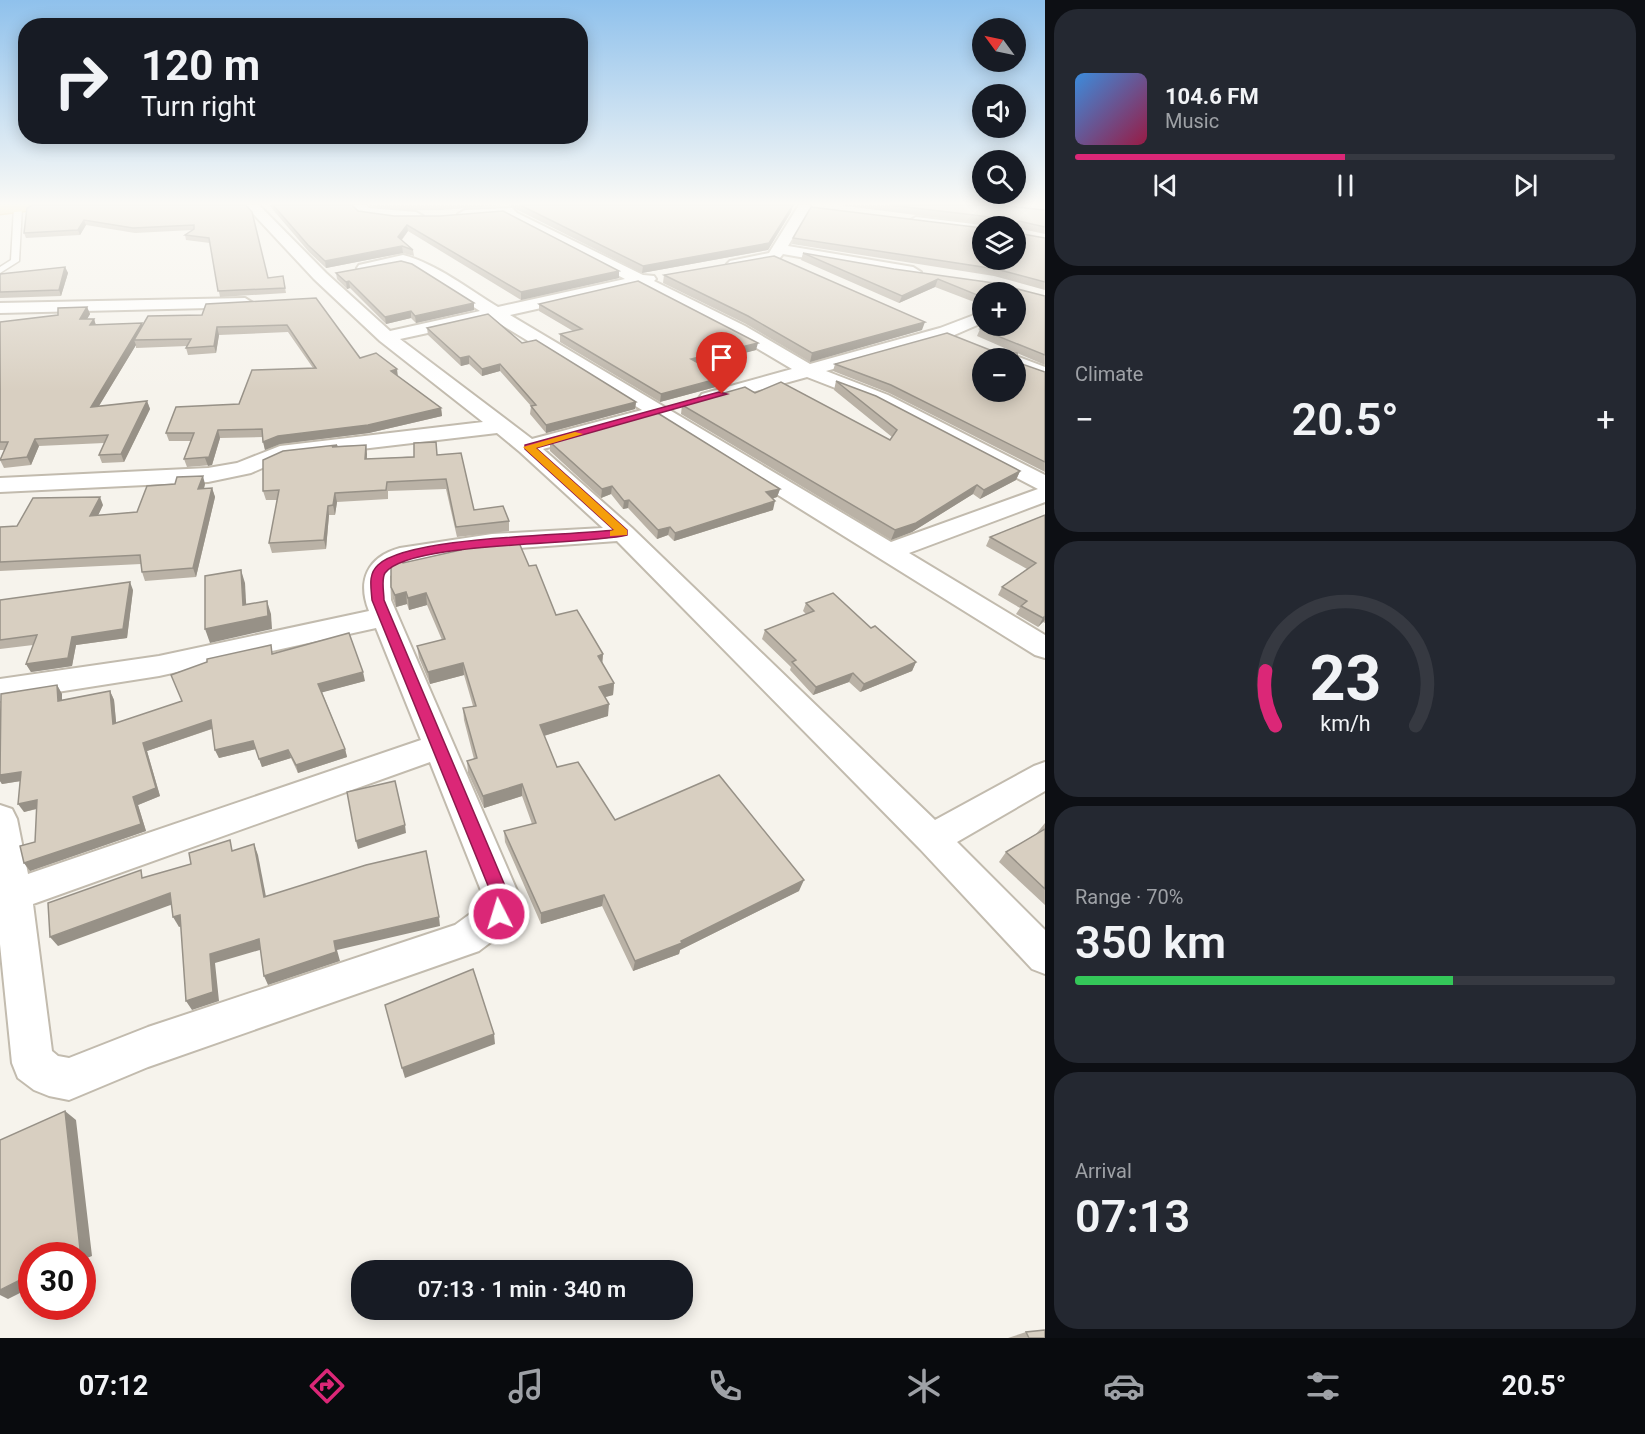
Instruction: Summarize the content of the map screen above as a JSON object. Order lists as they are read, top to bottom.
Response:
{
  "north": "top left",
  "page": {
    "map_buttons": ["+", "−"],
    "turn": ["120 m", "Turn right"],
    "song": ["104.6 FM", "Music"],
    "tile": [
      "Climate",
      ["Range · 70%", "350 km"],
      ["Arrival", "07:13"]
    ],
    "heat": ["−", "20.5°", "+"],
    "limit": "30",
    "trip": "07:13 · 1 min · 340 m",
    "tabs": ["07:12", "20.5°"],
    "gauge": ["23", "km/h"]
  }
}
